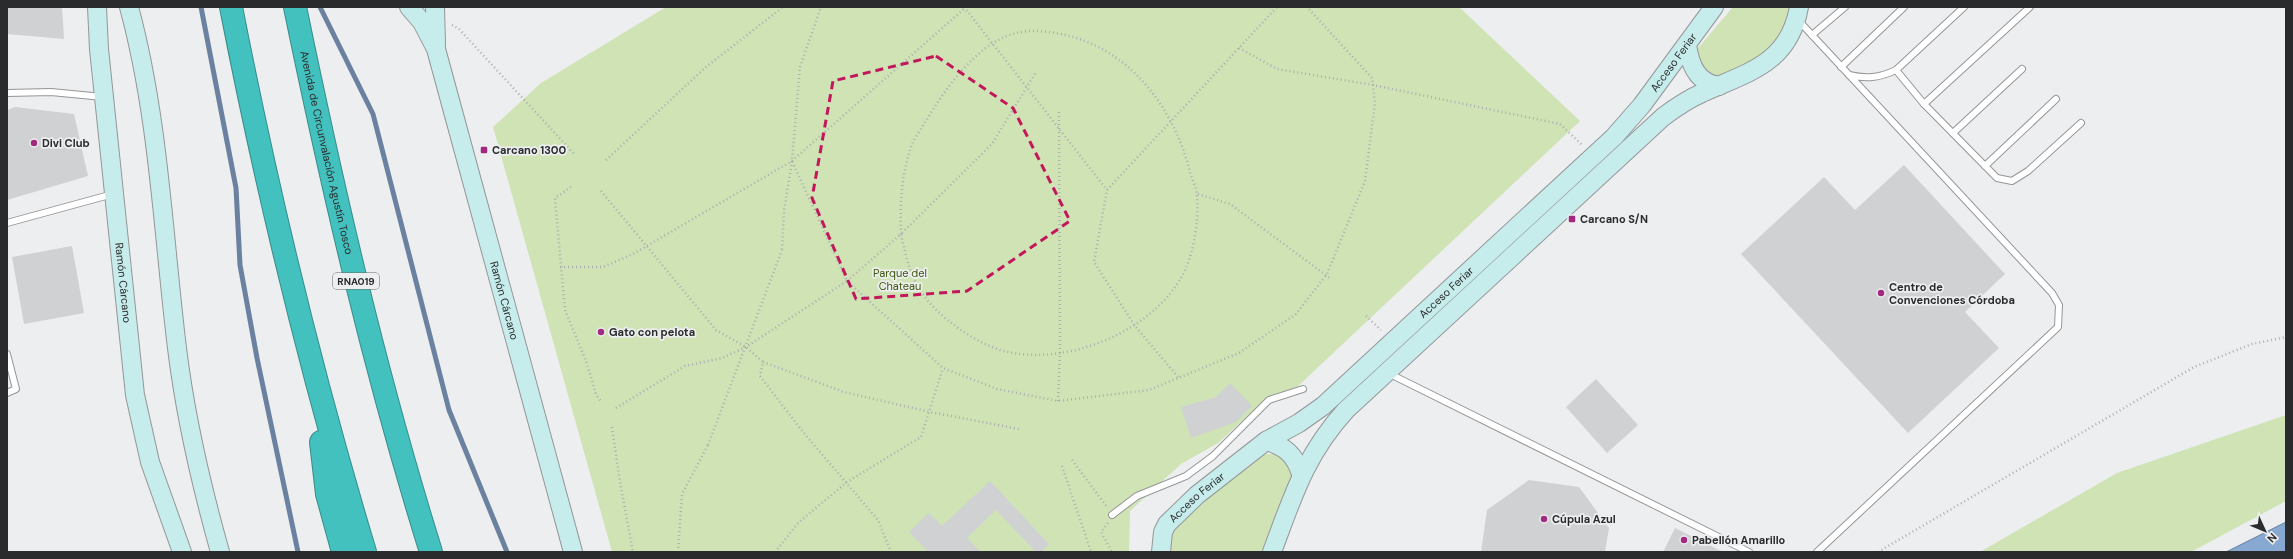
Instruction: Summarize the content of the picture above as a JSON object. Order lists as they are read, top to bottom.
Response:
{
  "streets": {
    "highway": ["Avenida de Circunvalación Agustín Tosco", "RNA019"],
    "main road": ["Acceso Feriar", "Ramón Cárcano"]
  },
  "parks": ["Parque del Chateau"],
  "places": {
    "other": [
      "Divi Club",
      "Centro de Convenciones Córdoba",
      "Gato con pelota",
      "Cúpula Azul",
      "Pabellón Amarillo"
    ],
    "transit": ["Carcano 1300", "Carcano S/N"]
  },
  "north": "bottom right"
}
